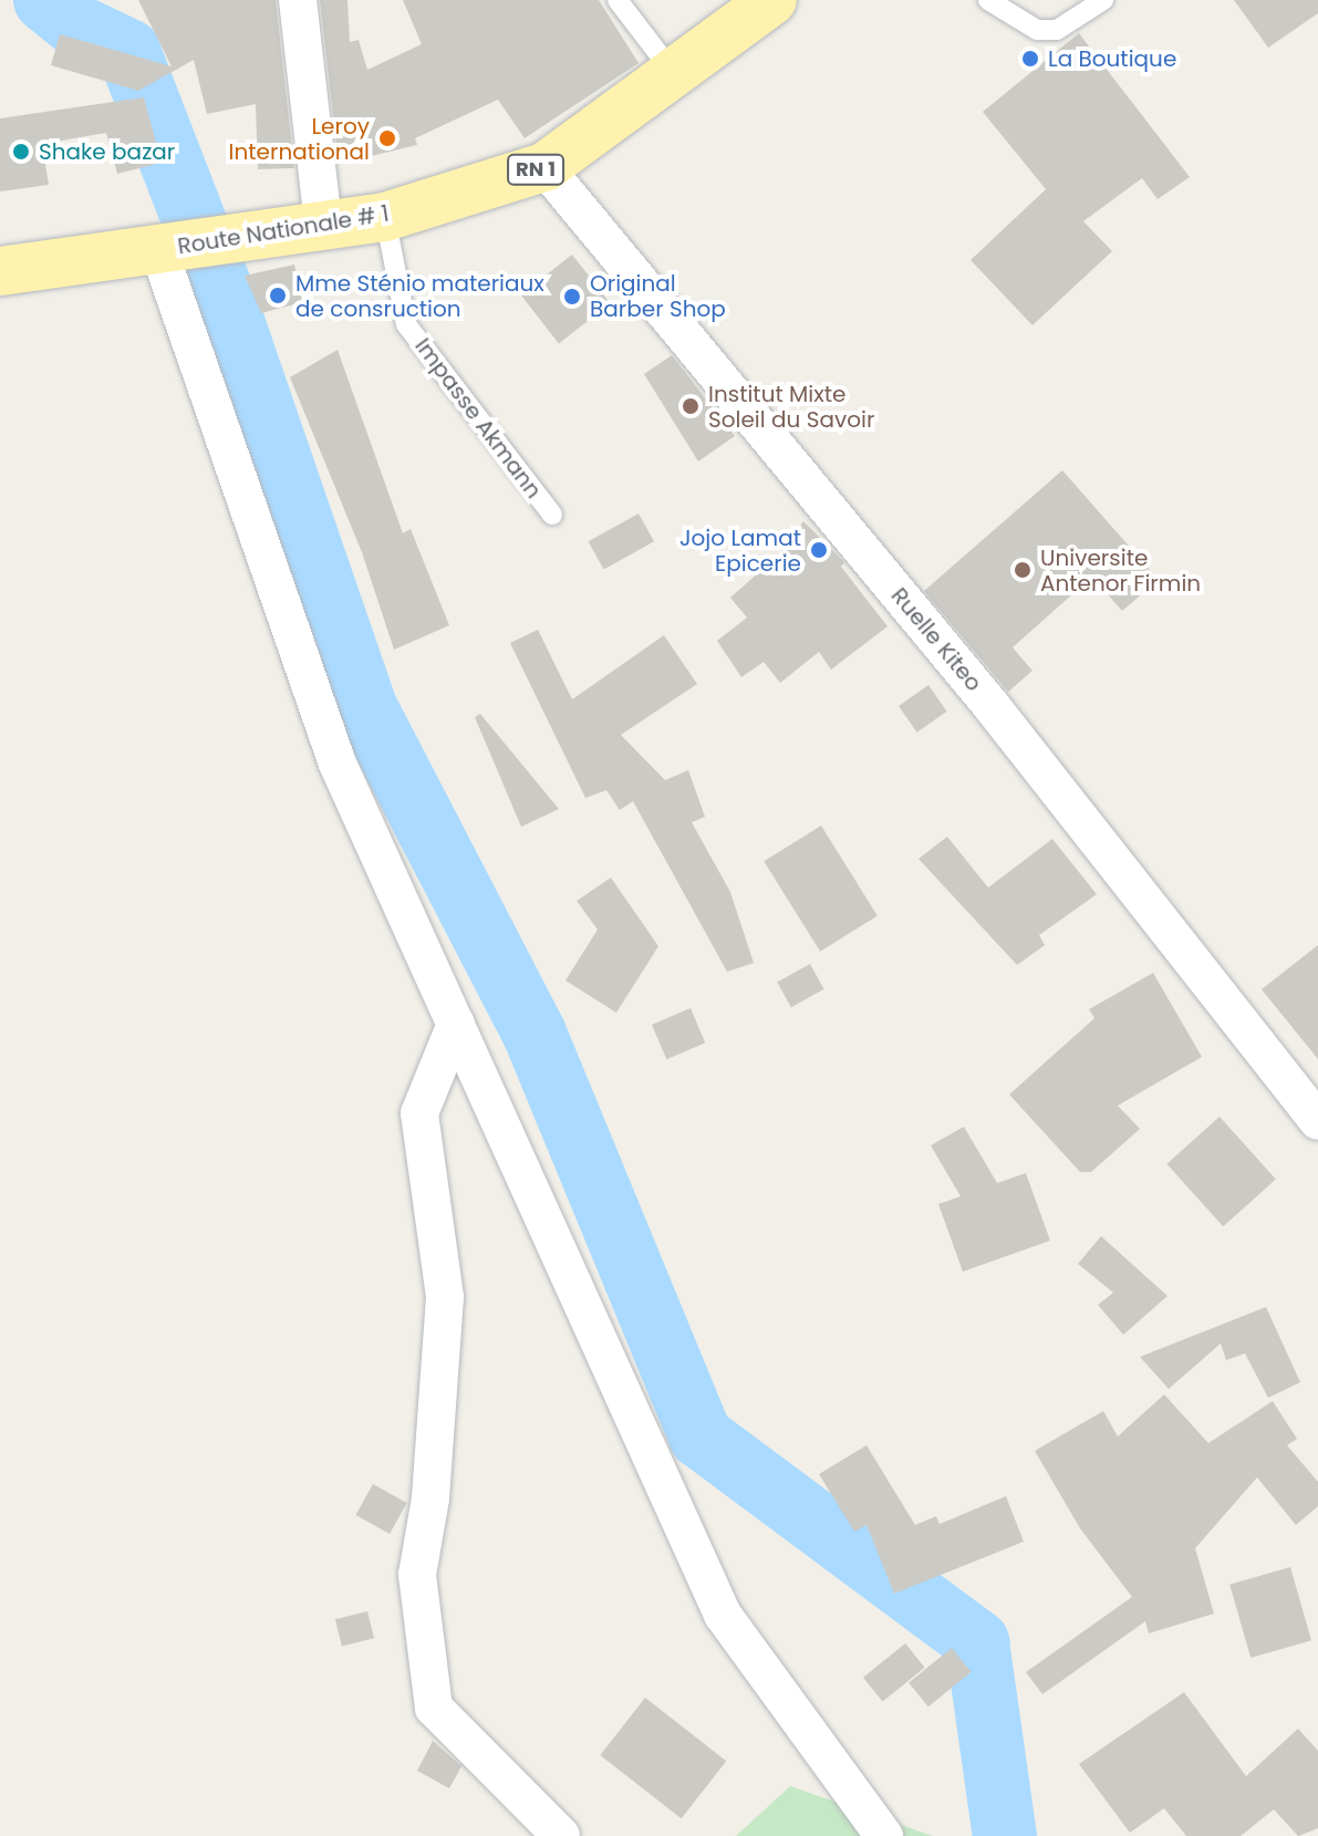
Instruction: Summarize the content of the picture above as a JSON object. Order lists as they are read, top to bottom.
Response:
{
  "streets": {
    "main road": ["RN 1", "Route Nationale # 1"],
    "street": ["Ruelle Kiteo"],
    "lane": ["Impasse Akmann"]
  },
  "crossings": [
    ["Route Nationale # 1", "Impasse Akmann"],
    ["Route Nationale # 1", "Ruelle Kiteo"]
  ],
  "places": [
    "La Boutique",
    "Leroy International",
    "Shake bazar",
    "Mme Sténio materiaux de consruction",
    "Original Barber Shop",
    "Institut Mixte Soleil du Savoir",
    "Jojo Lamat Epicerie",
    "Universite Antenor Firmin"
  ]
}
